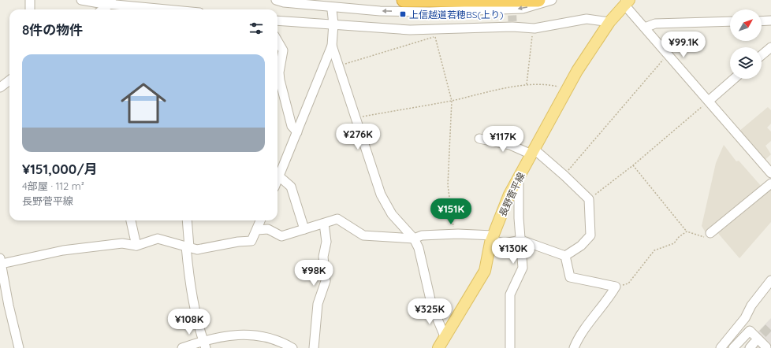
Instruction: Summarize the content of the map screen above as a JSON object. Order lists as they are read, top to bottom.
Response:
{
  "streets": {
    "main road": ["長野菅平線"]
  },
  "places": {
    "transit": ["上信越道若穂BS(上り)"]
  },
  "north": "top right",
  "page": {
    "heading": "8件の物件",
    "price": [
      "¥99.1K",
      "¥276K",
      "¥117K",
      "¥151K",
      "¥130K",
      "¥98K",
      "¥325K",
      "¥108K"
    ],
    "list": [
      {
        "name": "¥151,000/月",
        "note": "4部屋 · 112 m² · 長野菅平線"
      }
    ]
  }
}
